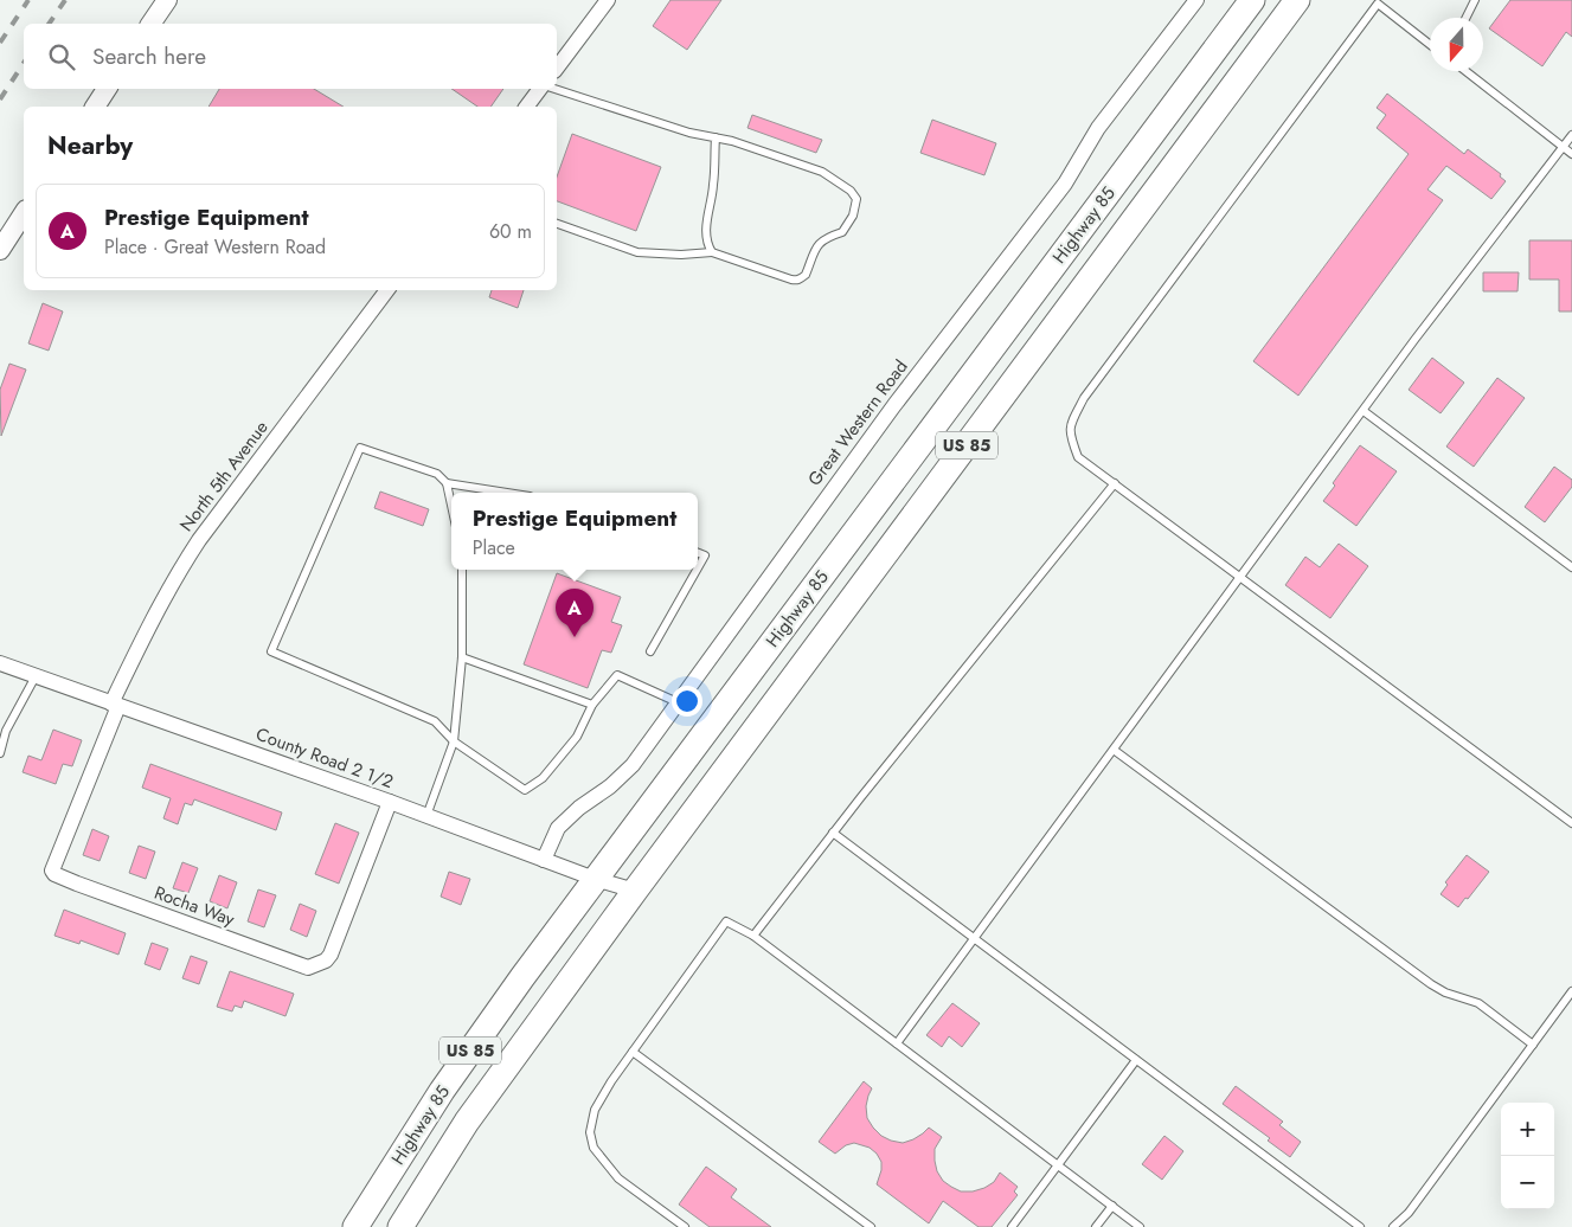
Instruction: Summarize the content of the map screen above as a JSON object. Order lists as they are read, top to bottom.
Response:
{
  "streets": {
    "highway": ["Highway 85", "US 85"],
    "street": [
      "Great Western Road",
      "North 5th Avenue",
      "County Road 2 1/2",
      "Rocha Way"
    ]
  },
  "crossings": [
    ["Highway 85", "County Road 2 1/2"],
    ["Great Western Road", "County Road 2 1/2"],
    ["North 5th Avenue", "County Road 2 1/2"],
    ["North 5th Avenue", "Rocha Way"],
    ["County Road 2 1/2", "Rocha Way"]
  ],
  "north": "bottom",
  "page": {
    "search": "Search here",
    "heading": "Nearby",
    "list": [
      {
        "mark": "A",
        "name": "Prestige Equipment",
        "note": "Place · Great Western Road",
        "value": "60 m"
      }
    ],
    "popup": ["Prestige Equipment", "Place"],
    "pins": "A",
    "map_buttons": ["+", "−"]
  }
}
